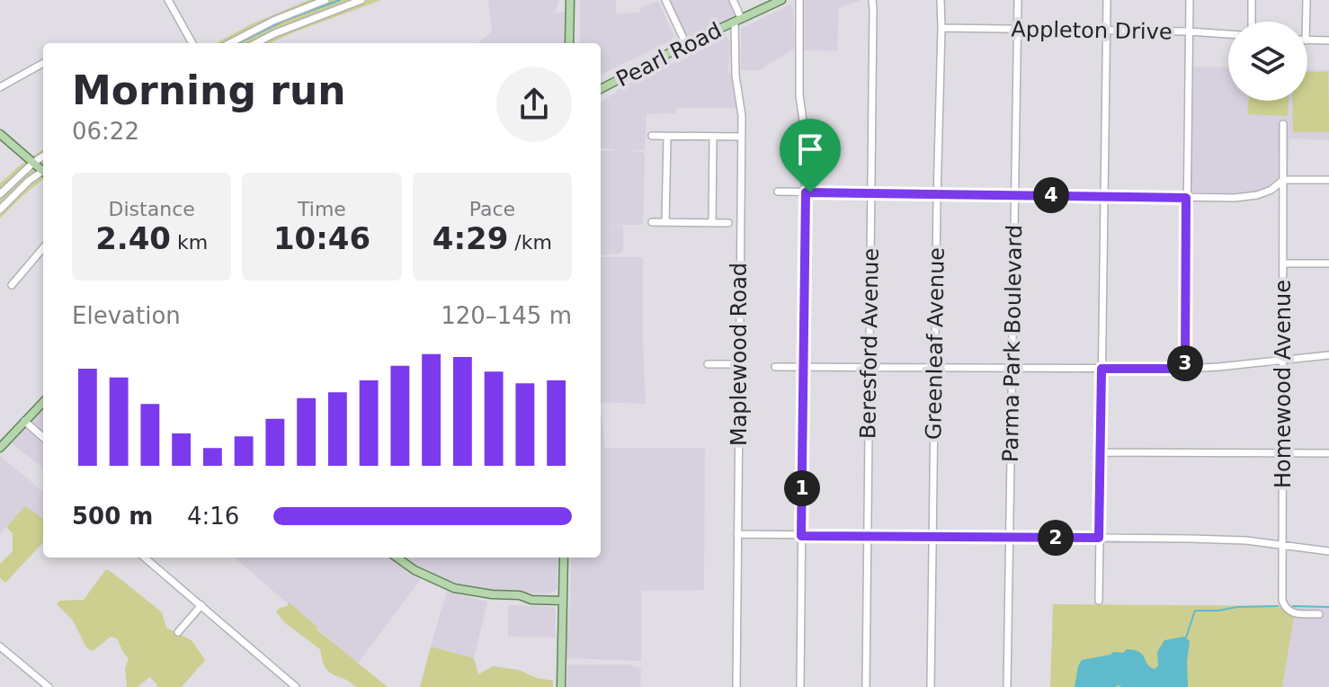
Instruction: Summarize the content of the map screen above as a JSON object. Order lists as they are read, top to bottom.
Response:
{
  "streets": {
    "main road": ["Pearl Road"],
    "street": [
      "Appleton Drive",
      "Beresford Avenue",
      "Greenleaf Avenue",
      "Parma Park Boulevard",
      "Maplewood Road",
      "Homewood Avenue"
    ]
  },
  "crossings": [
    ["Appleton Drive", "Greenleaf Avenue"],
    ["Appleton Drive", "Parma Park Boulevard"],
    ["Pearl Road", "Maplewood Road"]
  ],
  "page": {
    "heading": ["Morning run", "06:22"],
    "stats": [
      ["Distance", "2.40 km"],
      ["Time", "10:46"],
      ["Pace", "4:29 /km"]
    ],
    "pins": [
      "4",
      "3",
      "1",
      "2"
    ],
    "chart": ["Elevation", "120–145 m"],
    "list": [
      {
        "name": "500 m",
        "note": "4:16"
      }
    ]
  }
}
